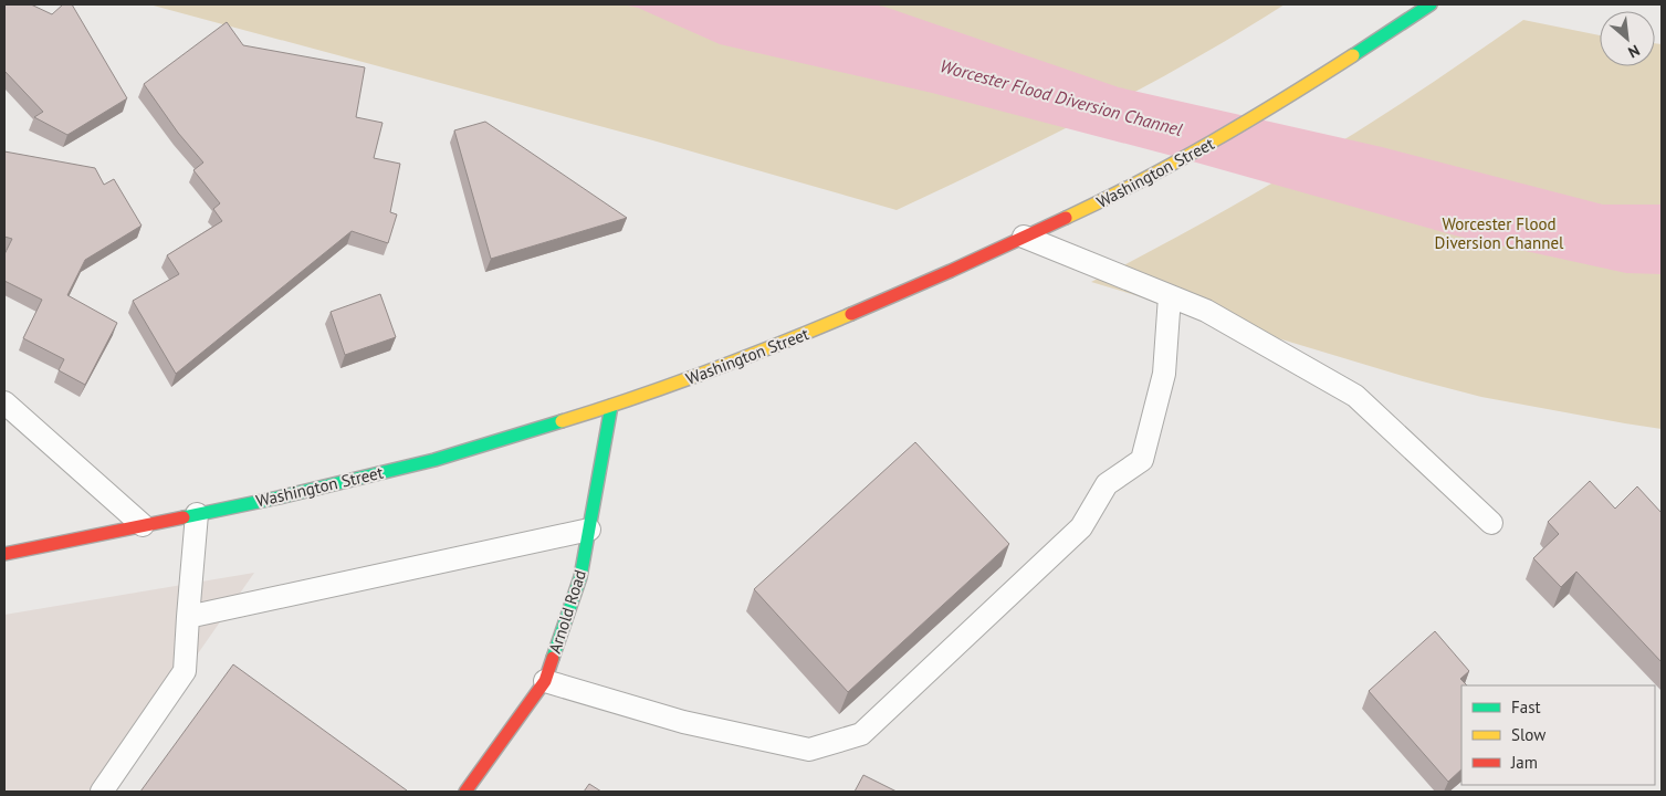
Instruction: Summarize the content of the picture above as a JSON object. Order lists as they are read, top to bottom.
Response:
{
  "streets": {
    "main road": ["Washington Street", "Arnold Road"]
  },
  "crossings": [
    ["Washington Street", "Arnold Road"]
  ],
  "water": ["Worcester Flood Diversion Channel"],
  "parks": ["Worcester Flood Diversion Channel"],
  "legend": ["Fast", "Slow", "Jam"],
  "north": "bottom right"
}
